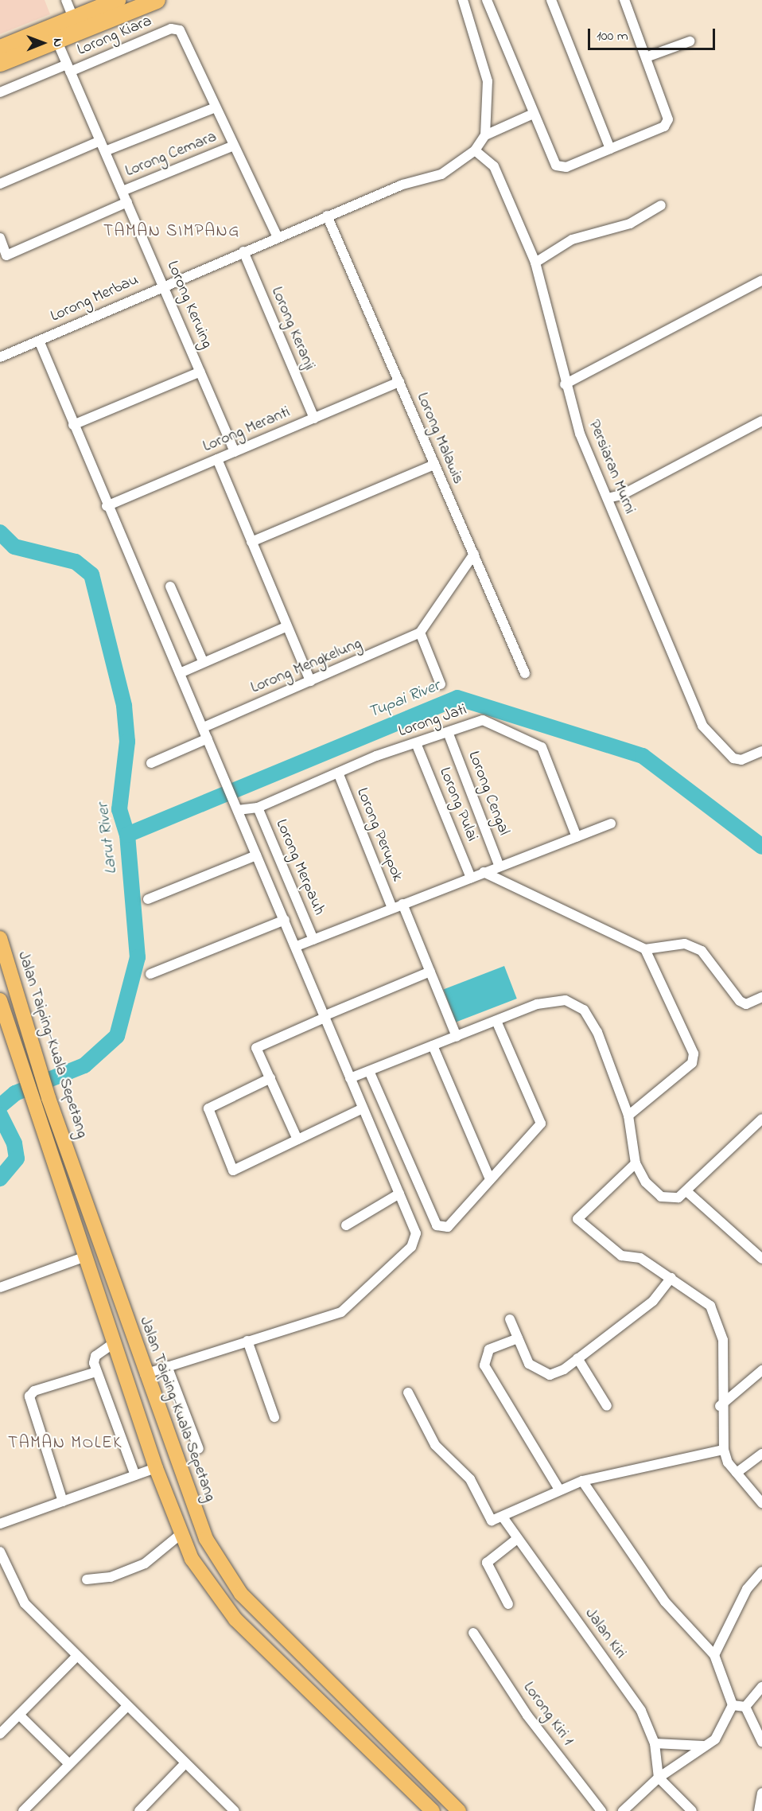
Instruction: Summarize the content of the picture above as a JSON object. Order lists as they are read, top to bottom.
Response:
{
  "streets": {
    "main road": ["Jalan Taiping-Kuala Sepetang"],
    "street": [
      "Lorong Kiara",
      "Lorong Cemara",
      "Lorong Merbau",
      "Lorong Keruing",
      "Lorong Keranji",
      "Lorong Meranti",
      "Lorong Malawis",
      "Persiaran Murni",
      "Lorong Mengkelung",
      "Lorong Jati",
      "Lorong Cengal",
      "Lorong Pulai",
      "Lorong Perupok",
      "Lorong Merpauh",
      "Jalan Kiri",
      "Lorong Kiri 1"
    ]
  },
  "crossings": [
    ["Lorong Kiara", "Lorong Keruing"],
    ["Lorong Cemara", "Lorong Keruing"],
    ["Lorong Merbau", "Lorong Keruing"],
    ["Lorong Merbau", "Lorong Keranji"],
    ["Lorong Merbau", "Lorong Malawis"],
    ["Lorong Merbau", "Persiaran Murni"],
    ["Lorong Keruing", "Lorong Meranti"],
    ["Lorong Keranji", "Lorong Meranti"],
    ["Lorong Meranti", "Lorong Malawis"],
    ["Lorong Jati", "Lorong Cengal"],
    ["Lorong Jati", "Lorong Pulai"],
    ["Lorong Jati", "Lorong Perupok"],
    ["Lorong Jati", "Lorong Merpauh"]
  ],
  "districts": ["TAMAN SIMPANG", "TAMAN MOLEK"],
  "water": ["Tupai River", "Larut River"],
  "scale_bar": "100 m",
  "north": "right"
}
